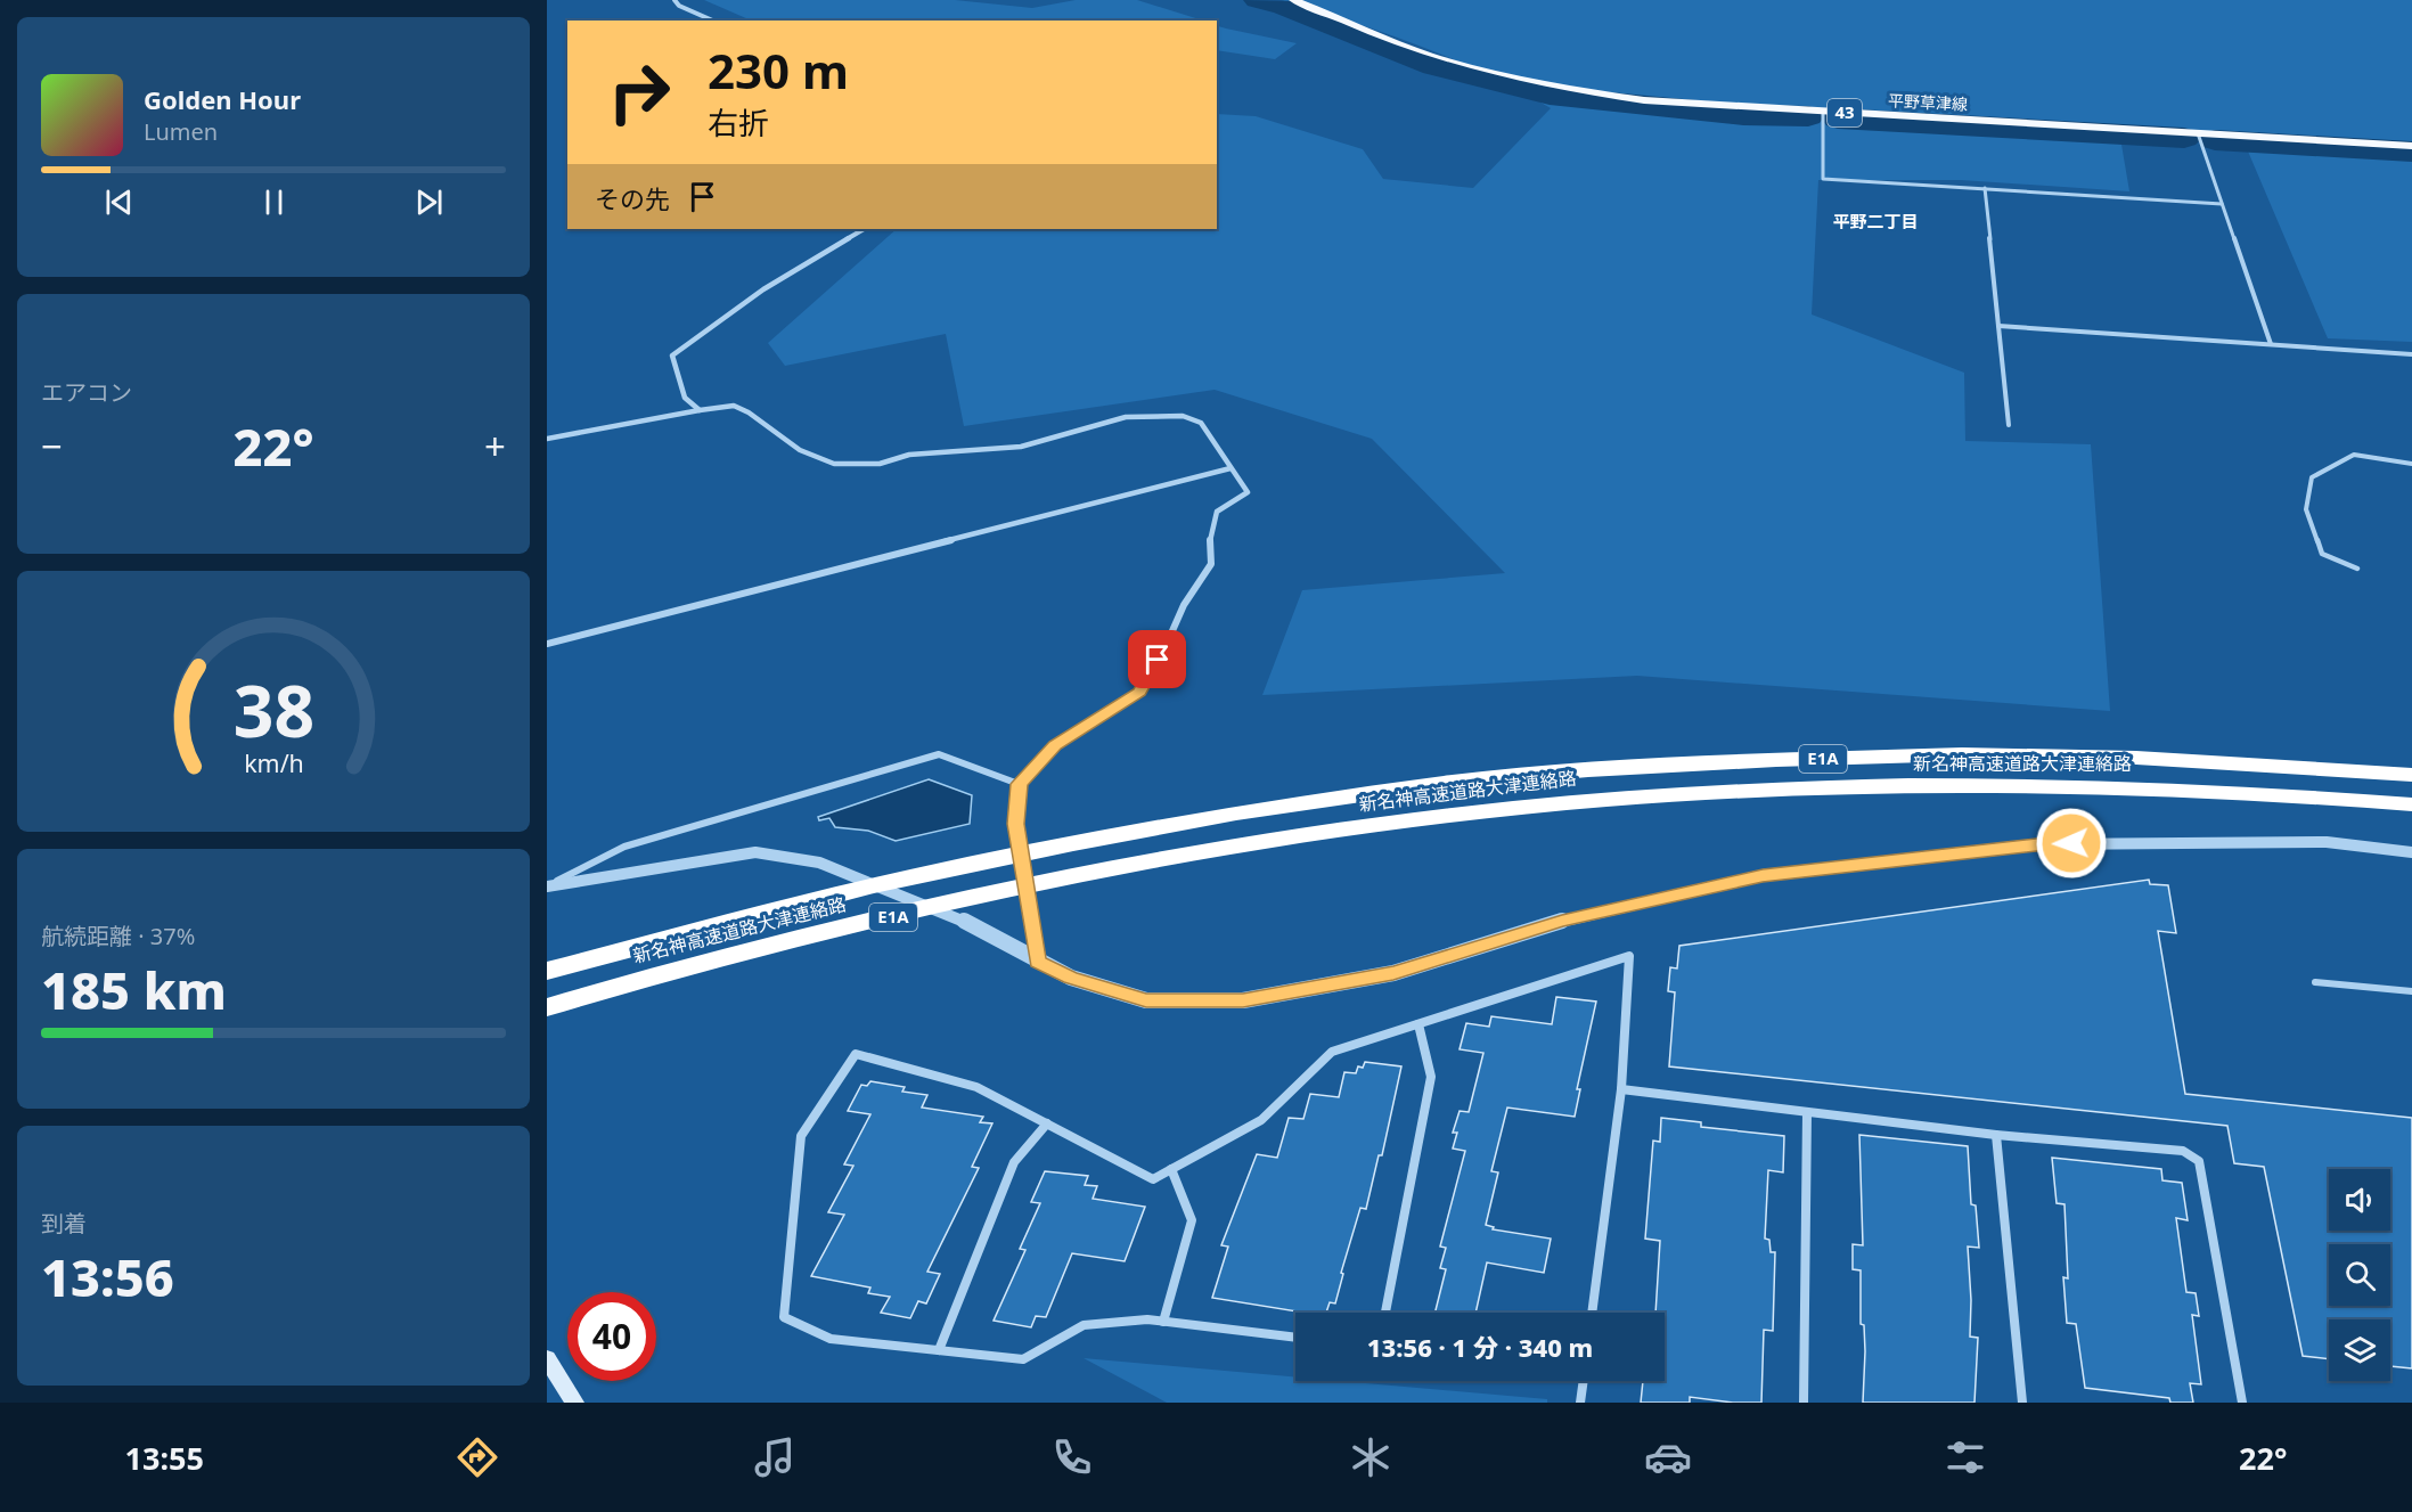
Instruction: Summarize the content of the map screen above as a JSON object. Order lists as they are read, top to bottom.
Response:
{
  "streets": {
    "highway": ["E1A", "新名神高速道路大津連絡路"],
    "main road": ["平野草津線", "43"]
  },
  "districts": ["平野二丁目"],
  "page": {
    "turn": ["230 m", "右折"],
    "song": ["Golden Hour", "Lumen"],
    "then": "その先",
    "tile": [
      "エアコン",
      ["航続距離 · 37%", "185 km"],
      ["到着", "13:56"]
    ],
    "heat": ["−", "22°", "+"],
    "limit": "40",
    "trip": "13:56 · 1 分 · 340 m",
    "tabs": ["13:55", "22°"],
    "gauge": ["38", "km/h"]
  }
}
